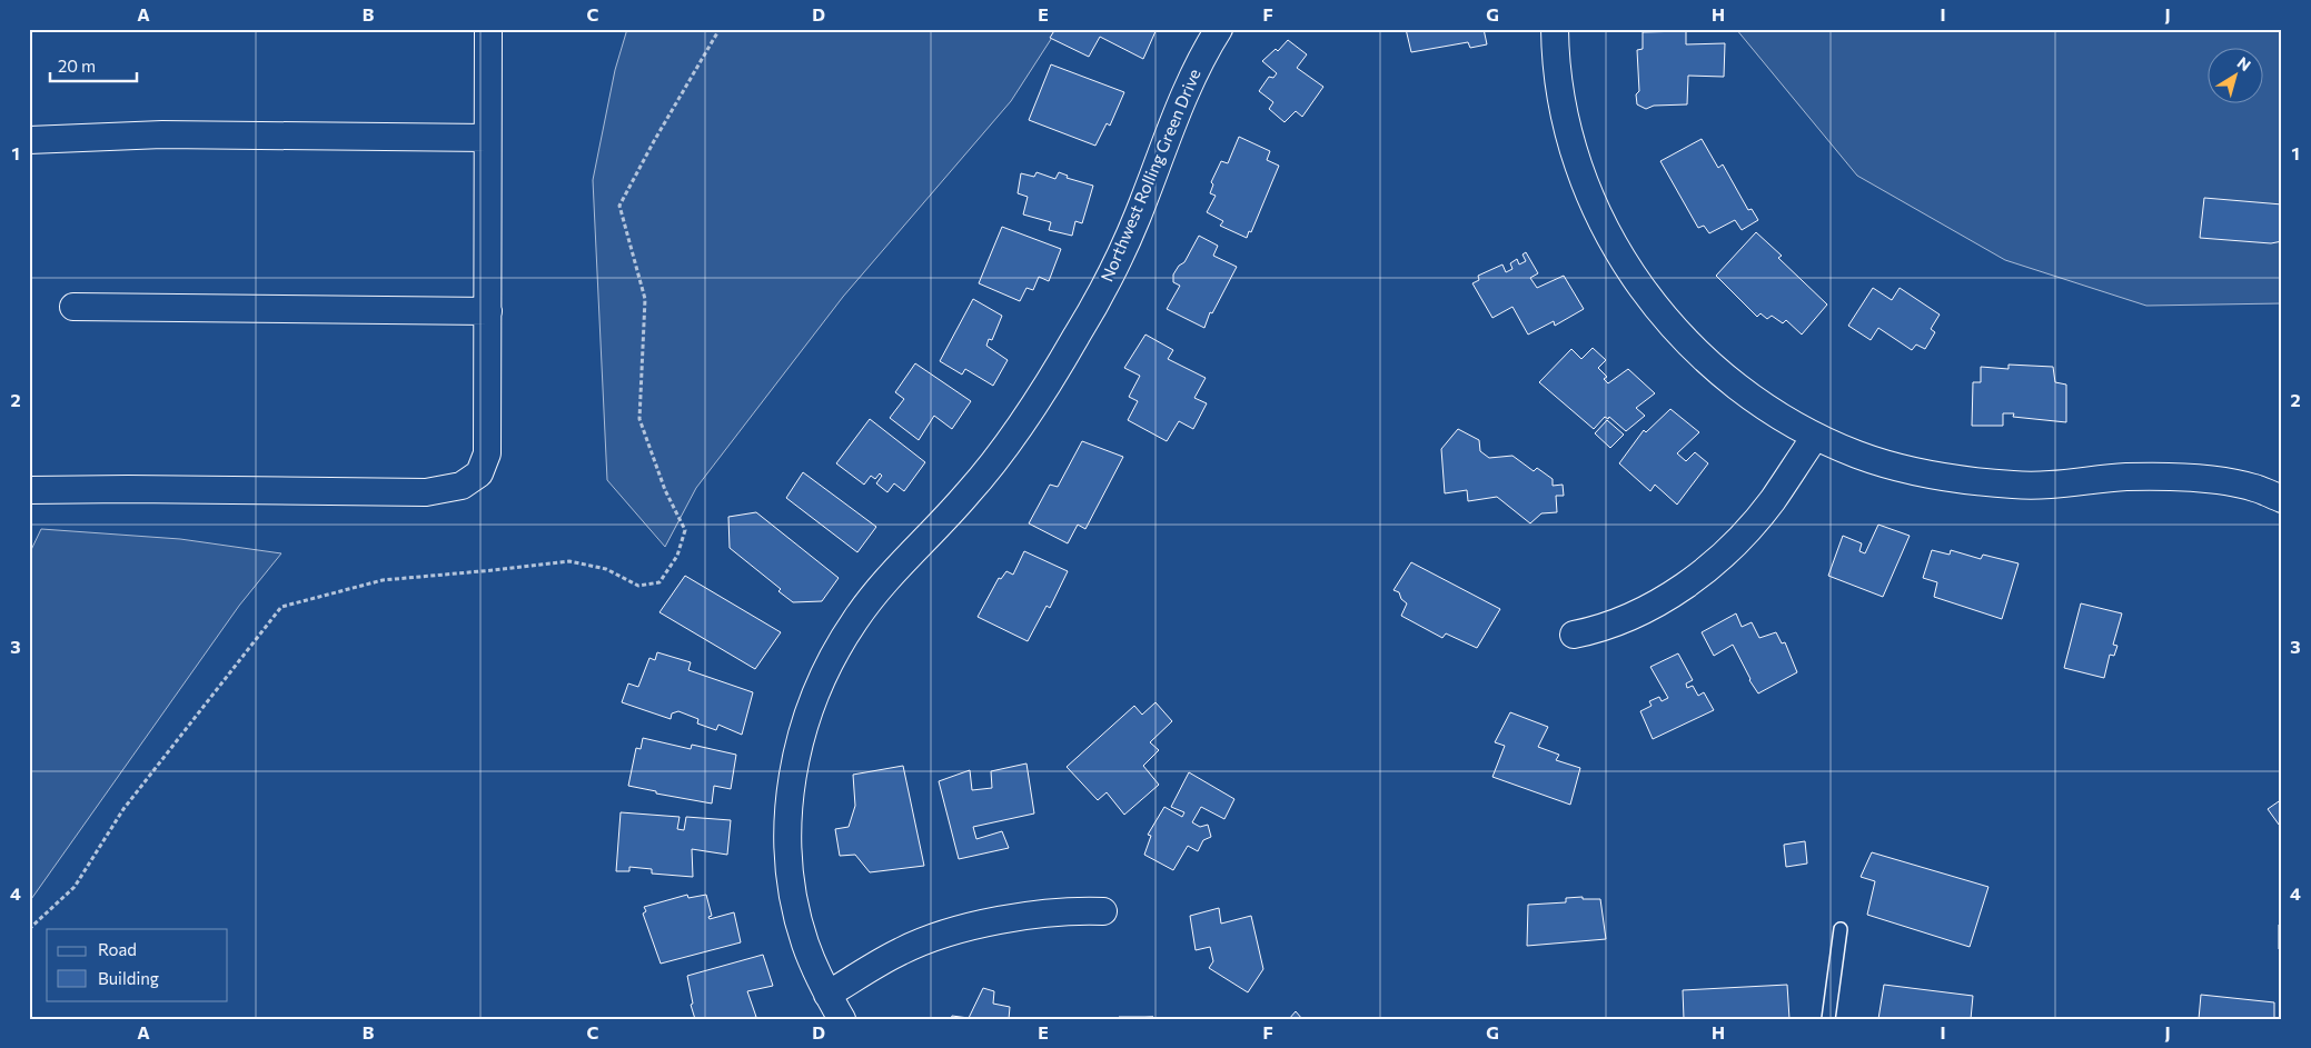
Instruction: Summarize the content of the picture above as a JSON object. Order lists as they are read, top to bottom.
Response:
{
  "streets": {
    "street": ["Northwest Rolling Green Drive"]
  },
  "legend": ["Road", "Building"],
  "scale_bar": "20 m",
  "north": "top right",
  "grid": {
    "columns": [
      "A",
      "B",
      "C",
      "D",
      "E",
      "F",
      "G",
      "H",
      "I",
      "J"
    ],
    "rows": [
      "1",
      "2",
      "3",
      "4"
    ]
  }
}
